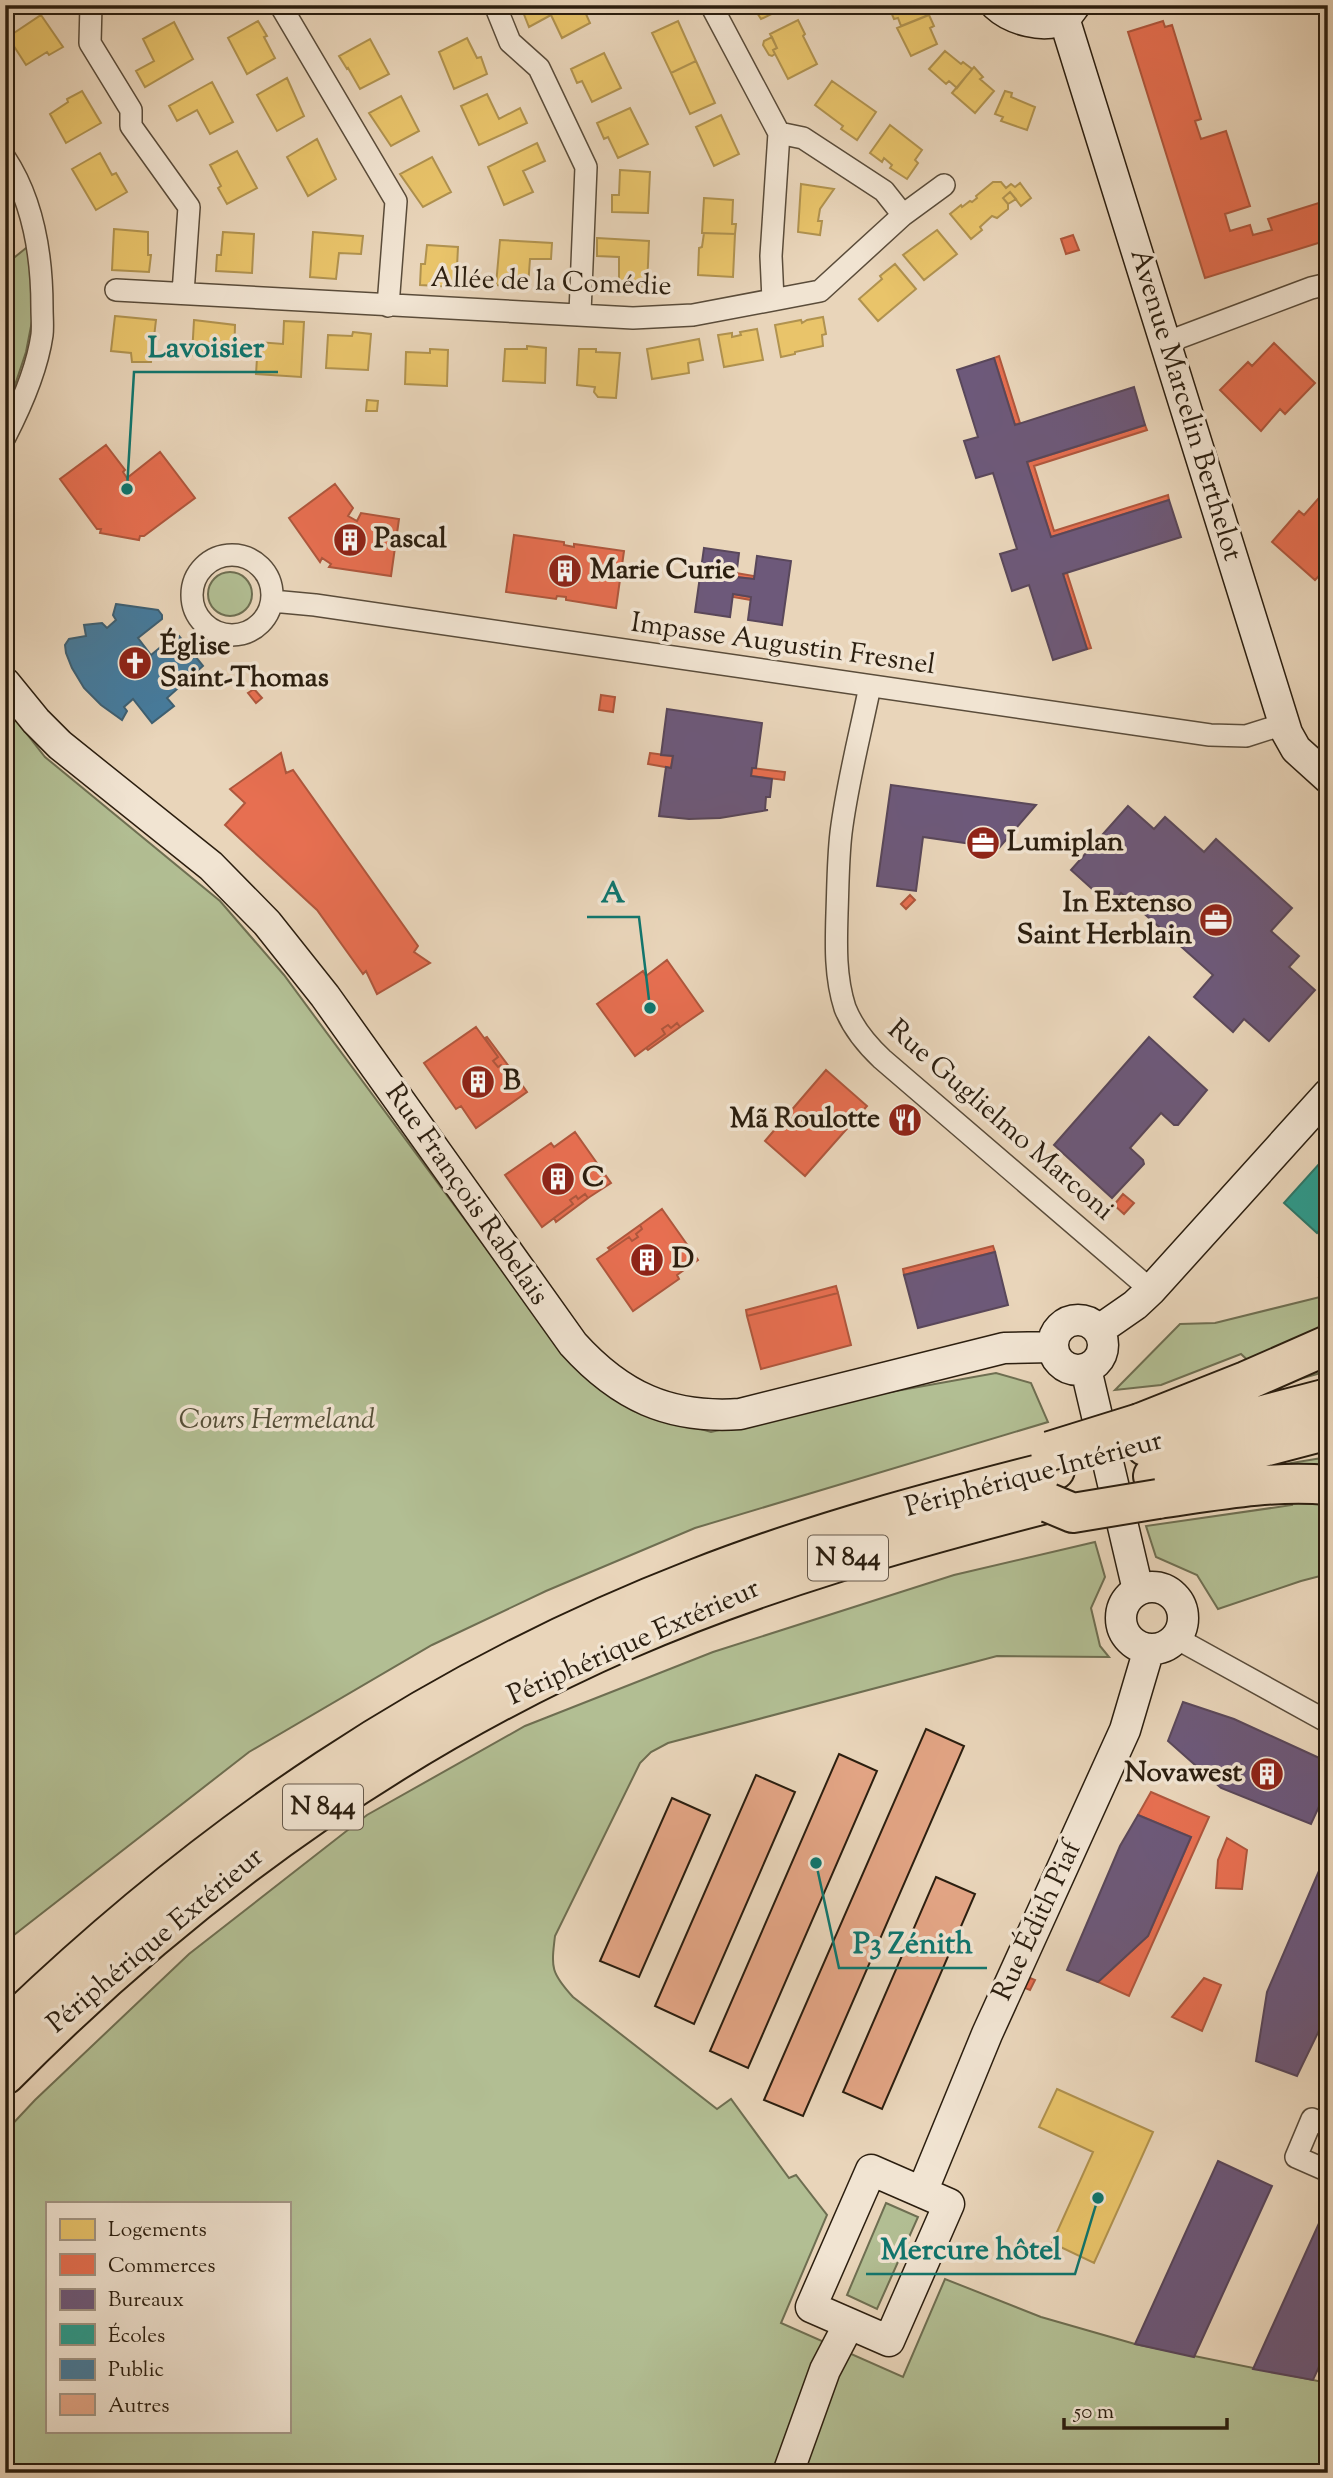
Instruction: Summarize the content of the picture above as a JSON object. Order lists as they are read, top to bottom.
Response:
{
  "streets": {
    "highway": ["Périphérique Intérieur", "N 844", "Périphérique Extérieur"],
    "street": [
      "Allée de la Comédie",
      "Avenue Marcelin Berthelot",
      "Impasse Augustin Fresnel",
      "Rue Guglielmo Marconi",
      "Rue François Rabelais",
      "Rue Édith Piaf"
    ]
  },
  "crossings": [
    ["Avenue Marcelin Berthelot", "Impasse Augustin Fresnel"],
    ["Impasse Augustin Fresnel", "Rue Guglielmo Marconi"],
    ["Périphérique Intérieur", "N 844"],
    ["Périphérique Intérieur", "Périphérique Extérieur"]
  ],
  "parks": ["Cours Hermeland"],
  "places": {
    "other": [
      "Lavoisier",
      "A",
      "P3 Zénith",
      "Mercure hôtel"
    ],
    "building": [
      "Pascal",
      "Marie Curie",
      "B",
      "C",
      "D",
      "Novawest"
    ],
    "church": ["Église Saint-Thomas"],
    "office": ["Lumiplan", "In Extenso Saint Herblain"],
    "restaurant": ["Mã Roulotte"]
  },
  "legend": [
    "Logements",
    "Commerces",
    "Bureaux",
    "Écoles",
    "Public",
    "Autres"
  ],
  "scale_bar": "50 m"
}
